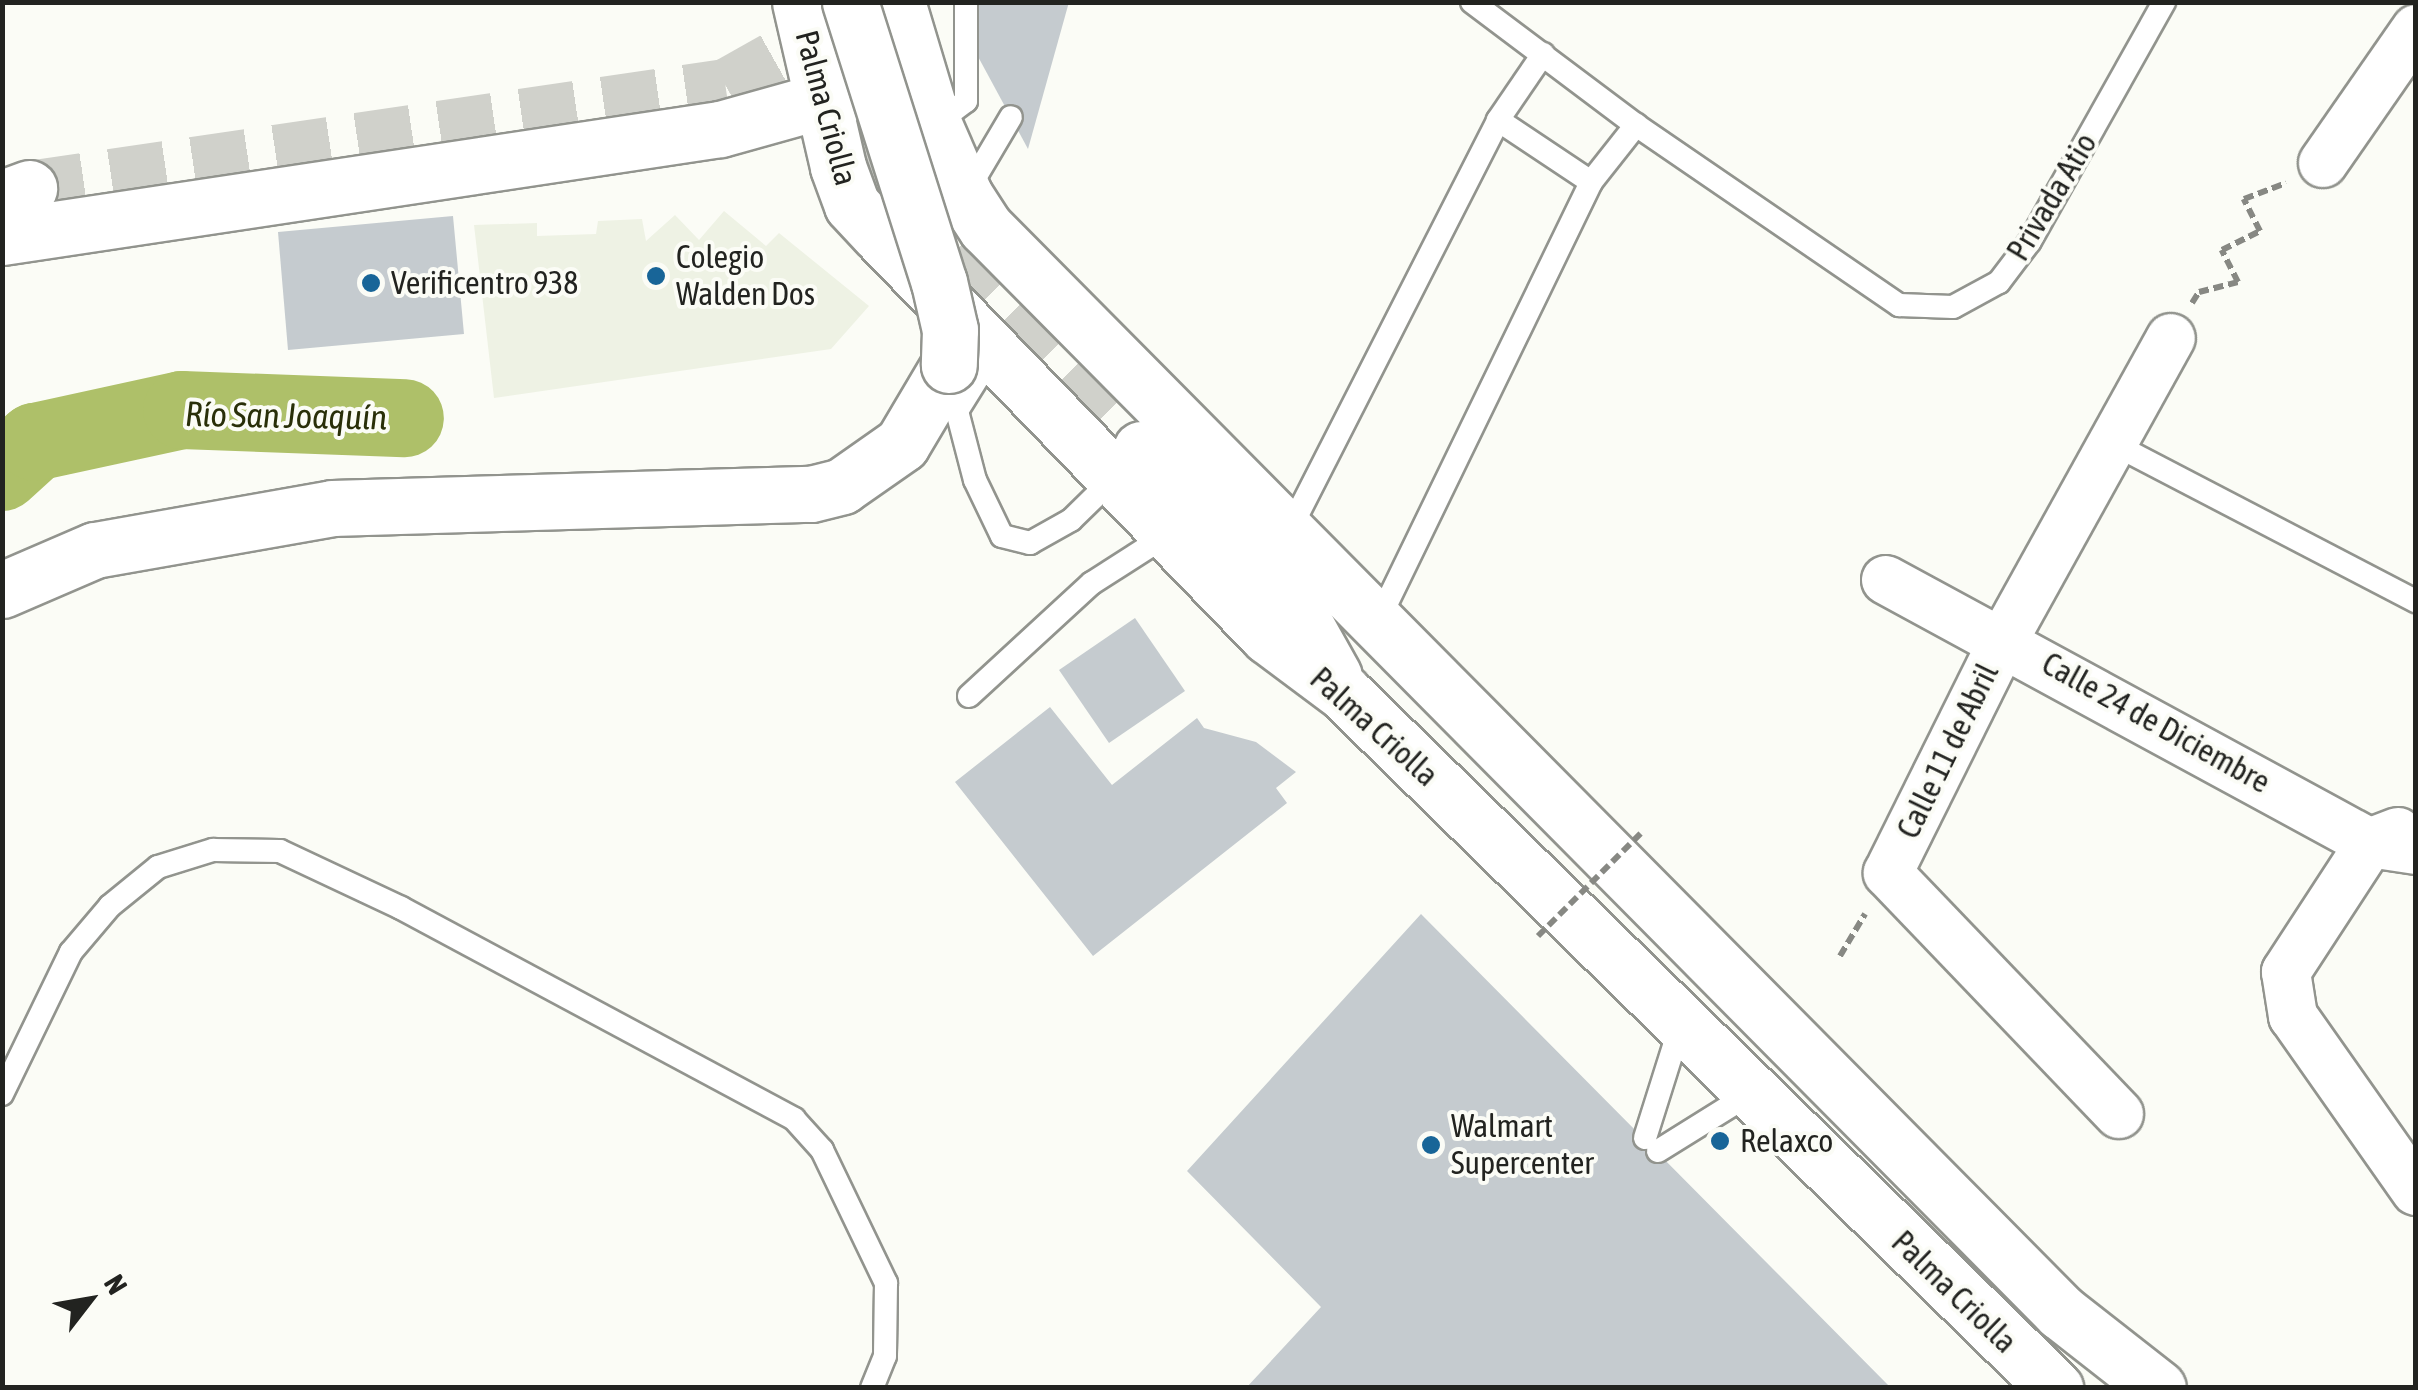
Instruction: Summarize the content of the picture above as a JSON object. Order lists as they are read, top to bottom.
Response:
{
  "streets": {
    "main road": ["Palma Criolla"],
    "street": ["Calle 24 de Diciembre", "Calle 11 de Abril"],
    "lane": ["Privada Atio"]
  },
  "crossings": [
    ["Calle 24 de Diciembre", "Calle 11 de Abril"]
  ],
  "water": ["Río San Joaquín"],
  "places": [
    "Colegio Walden Dos",
    "Verificentro 938",
    "Relaxco",
    "Walmart Supercenter"
  ],
  "north": "top right"
}
